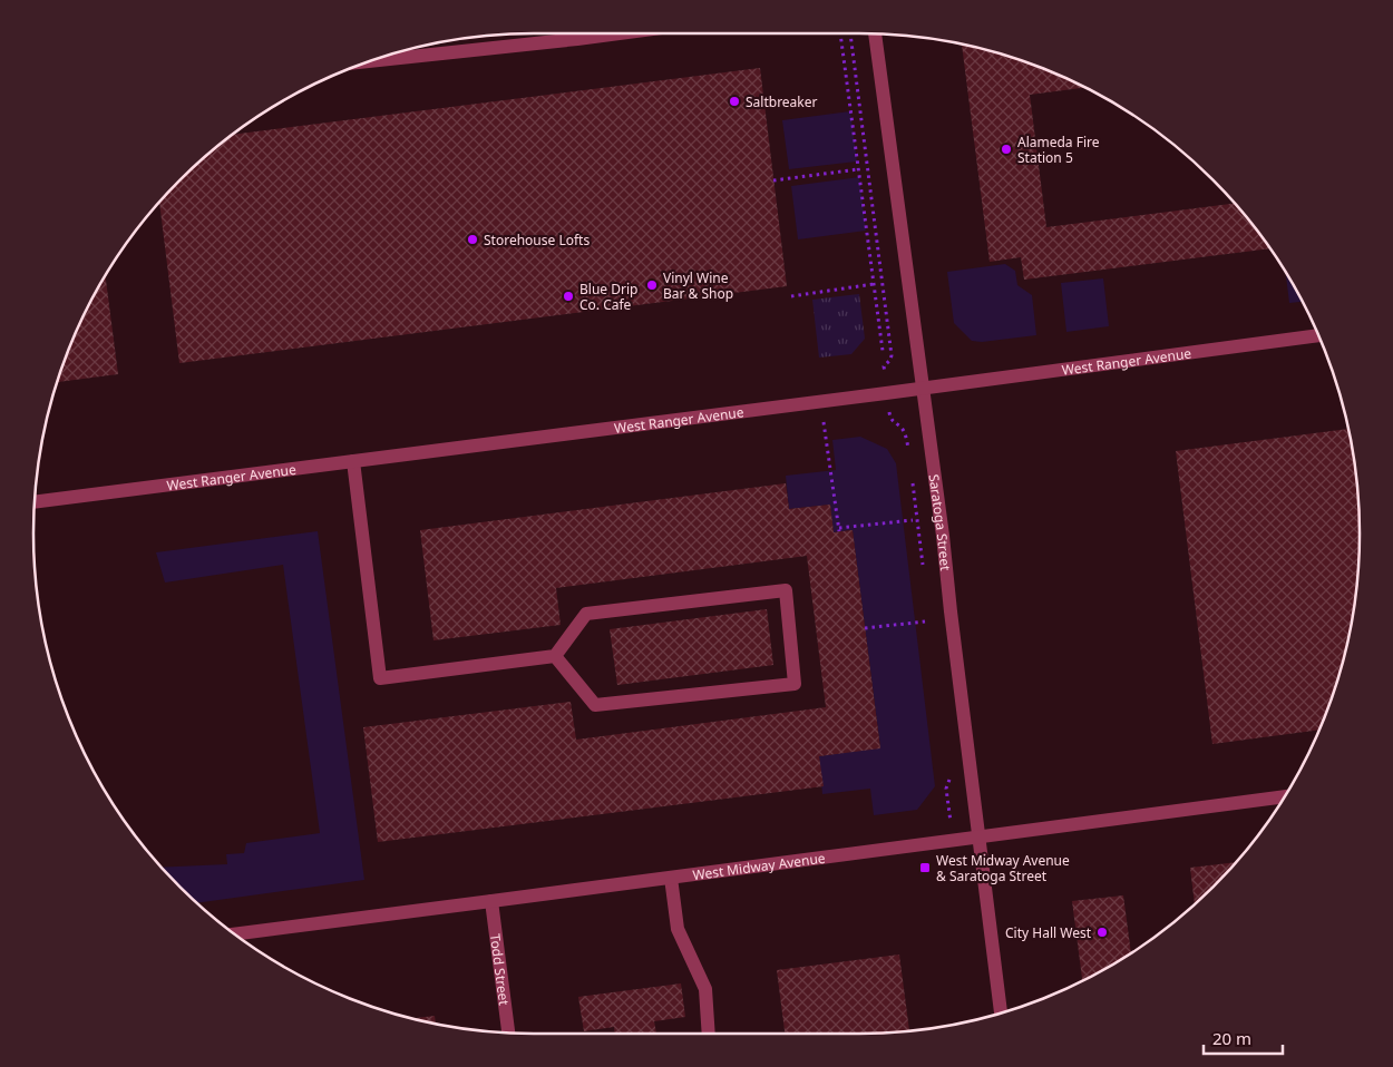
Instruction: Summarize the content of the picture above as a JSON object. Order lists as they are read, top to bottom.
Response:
{
  "streets": {
    "street": [
      "West Ranger Avenue",
      "Saratoga Street",
      "West Midway Avenue",
      "Todd Street"
    ]
  },
  "crossings": [
    ["West Ranger Avenue", "Saratoga Street"],
    ["Saratoga Street", "West Midway Avenue"],
    ["West Midway Avenue", "Todd Street"]
  ],
  "places": {
    "other": [
      "Saltbreaker",
      "Alameda Fire Station 5",
      "Storehouse Lofts",
      "Vinyl Wine Bar & Shop",
      "Blue Drip Co. Cafe",
      "City Hall West"
    ],
    "transit": ["West Midway Avenue & Saratoga Street"]
  },
  "scale_bar": "20 m"
}
